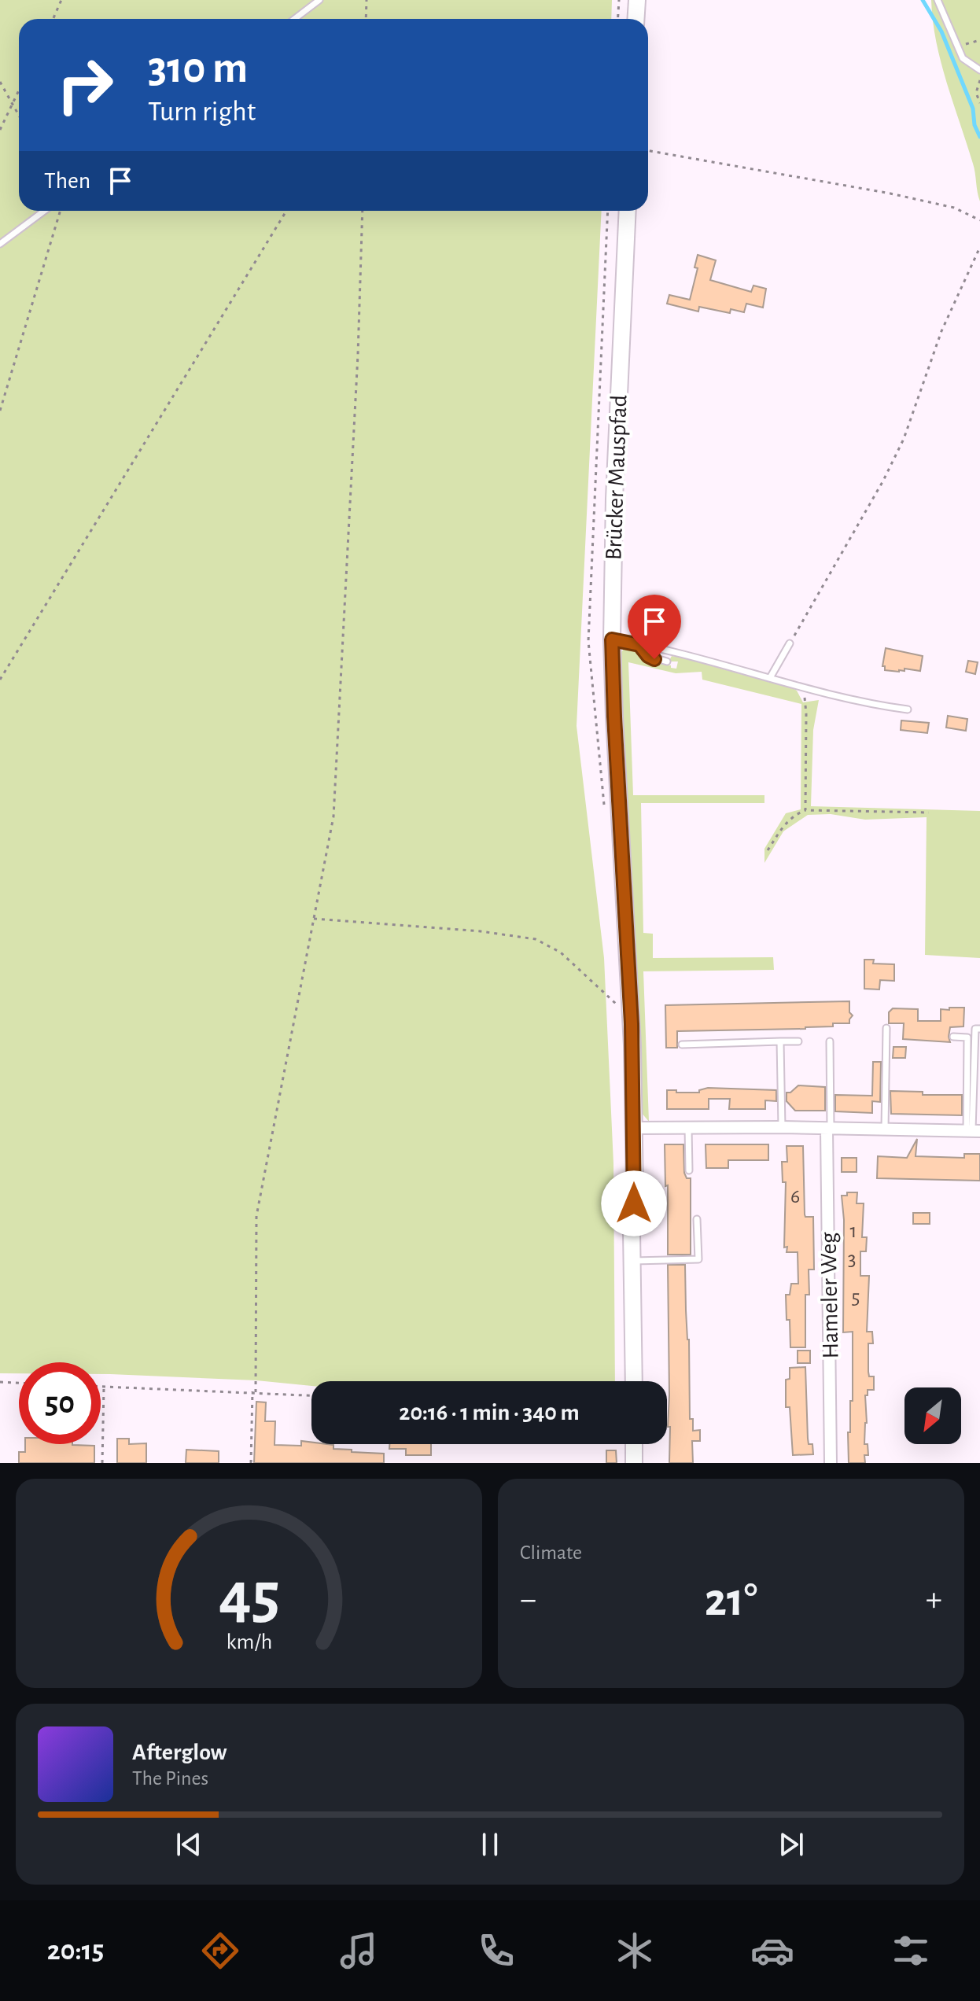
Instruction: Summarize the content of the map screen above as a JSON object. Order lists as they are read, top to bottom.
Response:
{
  "streets": {
    "main road": ["Brücker Mauspfad"],
    "street": ["Hameler Weg"]
  },
  "house_numbers": [
    "6",
    "1",
    "3",
    "5"
  ],
  "north": "bottom left",
  "page": {
    "turn": ["310 m", "Turn right"],
    "then": "Then",
    "limit": "50",
    "trip": "20:16 · 1 min · 340 m",
    "tile": "Climate",
    "heat": ["−", "21°", "+"],
    "song": ["Afterglow", "The Pines"],
    "tabs": "20:15",
    "gauge": ["45", "km/h"]
  }
}
